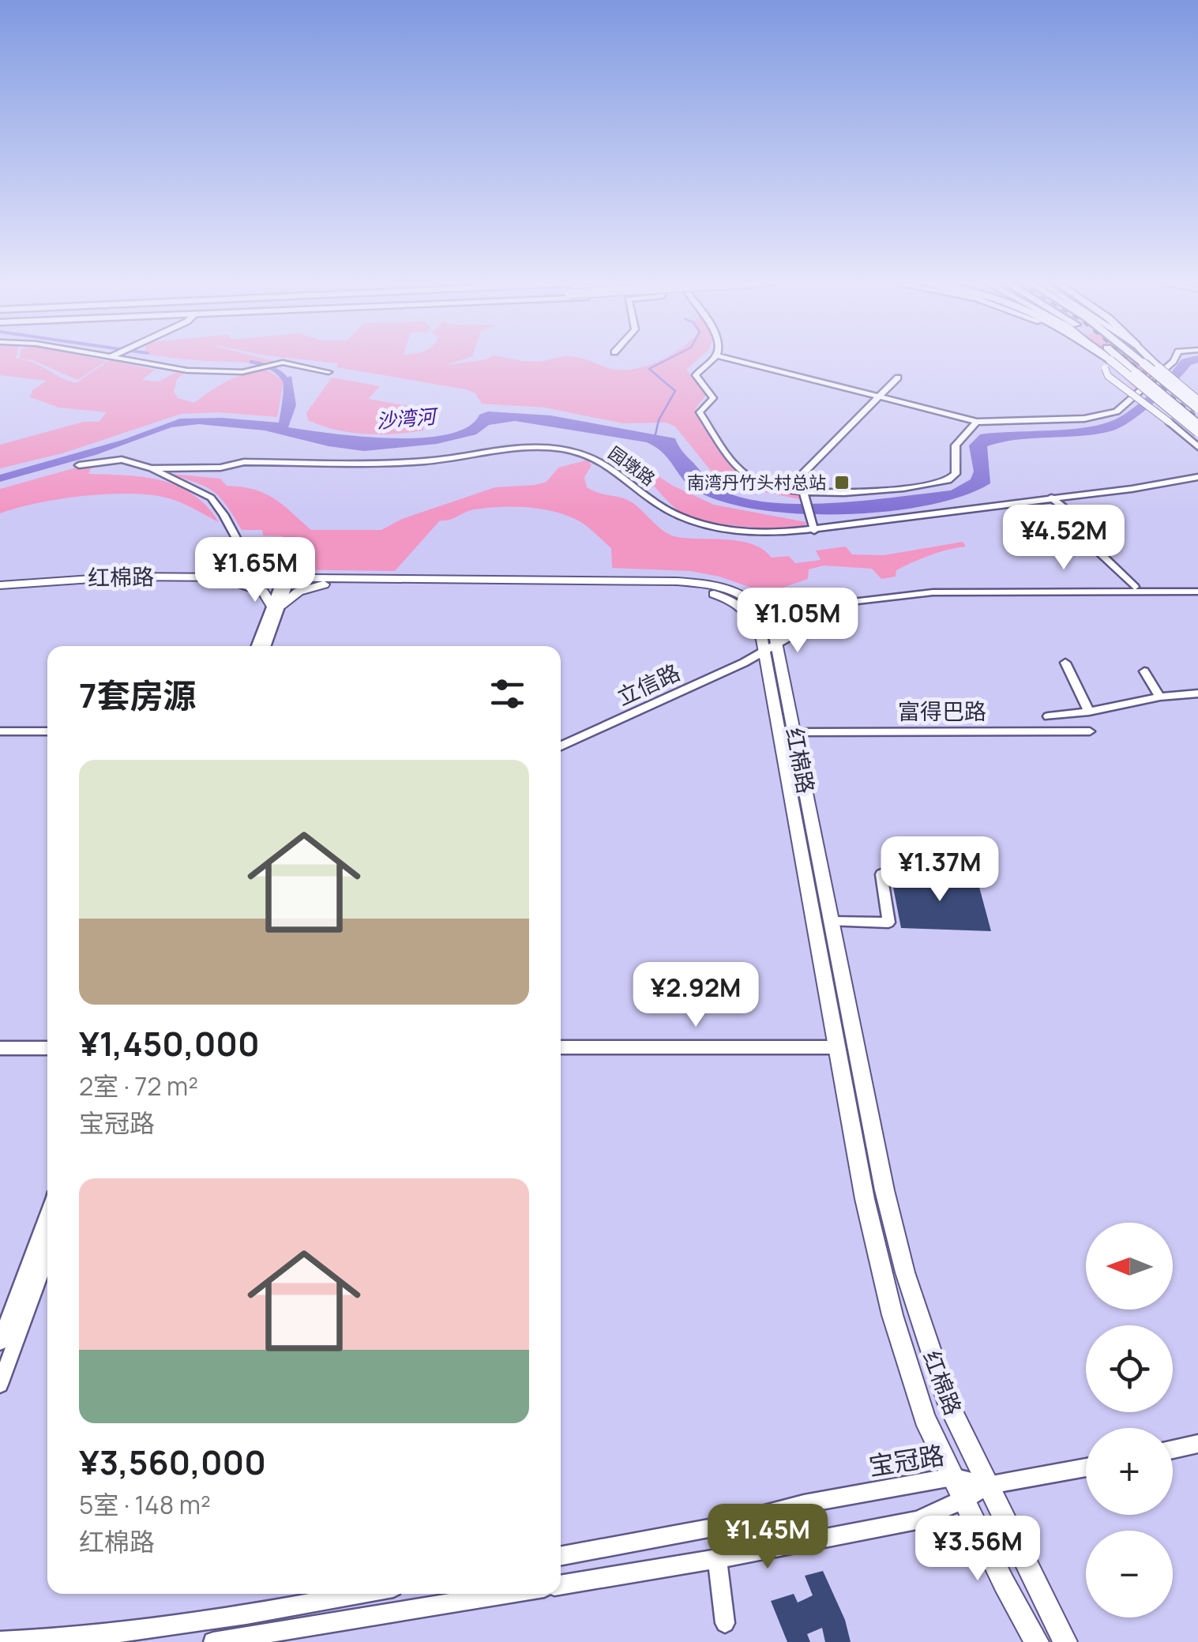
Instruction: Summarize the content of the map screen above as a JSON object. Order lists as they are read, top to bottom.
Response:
{
  "streets": {
    "main road": ["红棉路"],
    "street": [
      "园墩路",
      "立信路",
      "富得巴路",
      "宝冠路"
    ]
  },
  "crossings": [
    ["红棉路", "立信路"],
    ["红棉路", "富得巴路"],
    ["红棉路", "宝冠路"]
  ],
  "water": ["沙湾河"],
  "places": {
    "transit": ["南湾丹竹头村总站"]
  },
  "north": "left",
  "page": {
    "price": [
      "¥4.52M",
      "¥1.65M",
      "¥1.05M",
      "¥1.37M",
      "¥2.92M",
      "¥1.45M",
      "¥3.56M"
    ],
    "heading": "7套房源",
    "list": [
      {
        "name": "¥1,450,000",
        "note": "2室 · 72 m² · 宝冠路"
      },
      {
        "name": "¥3,560,000",
        "note": "5室 · 148 m² · 红棉路"
      }
    ],
    "map_buttons": ["+", "−"]
  }
}
